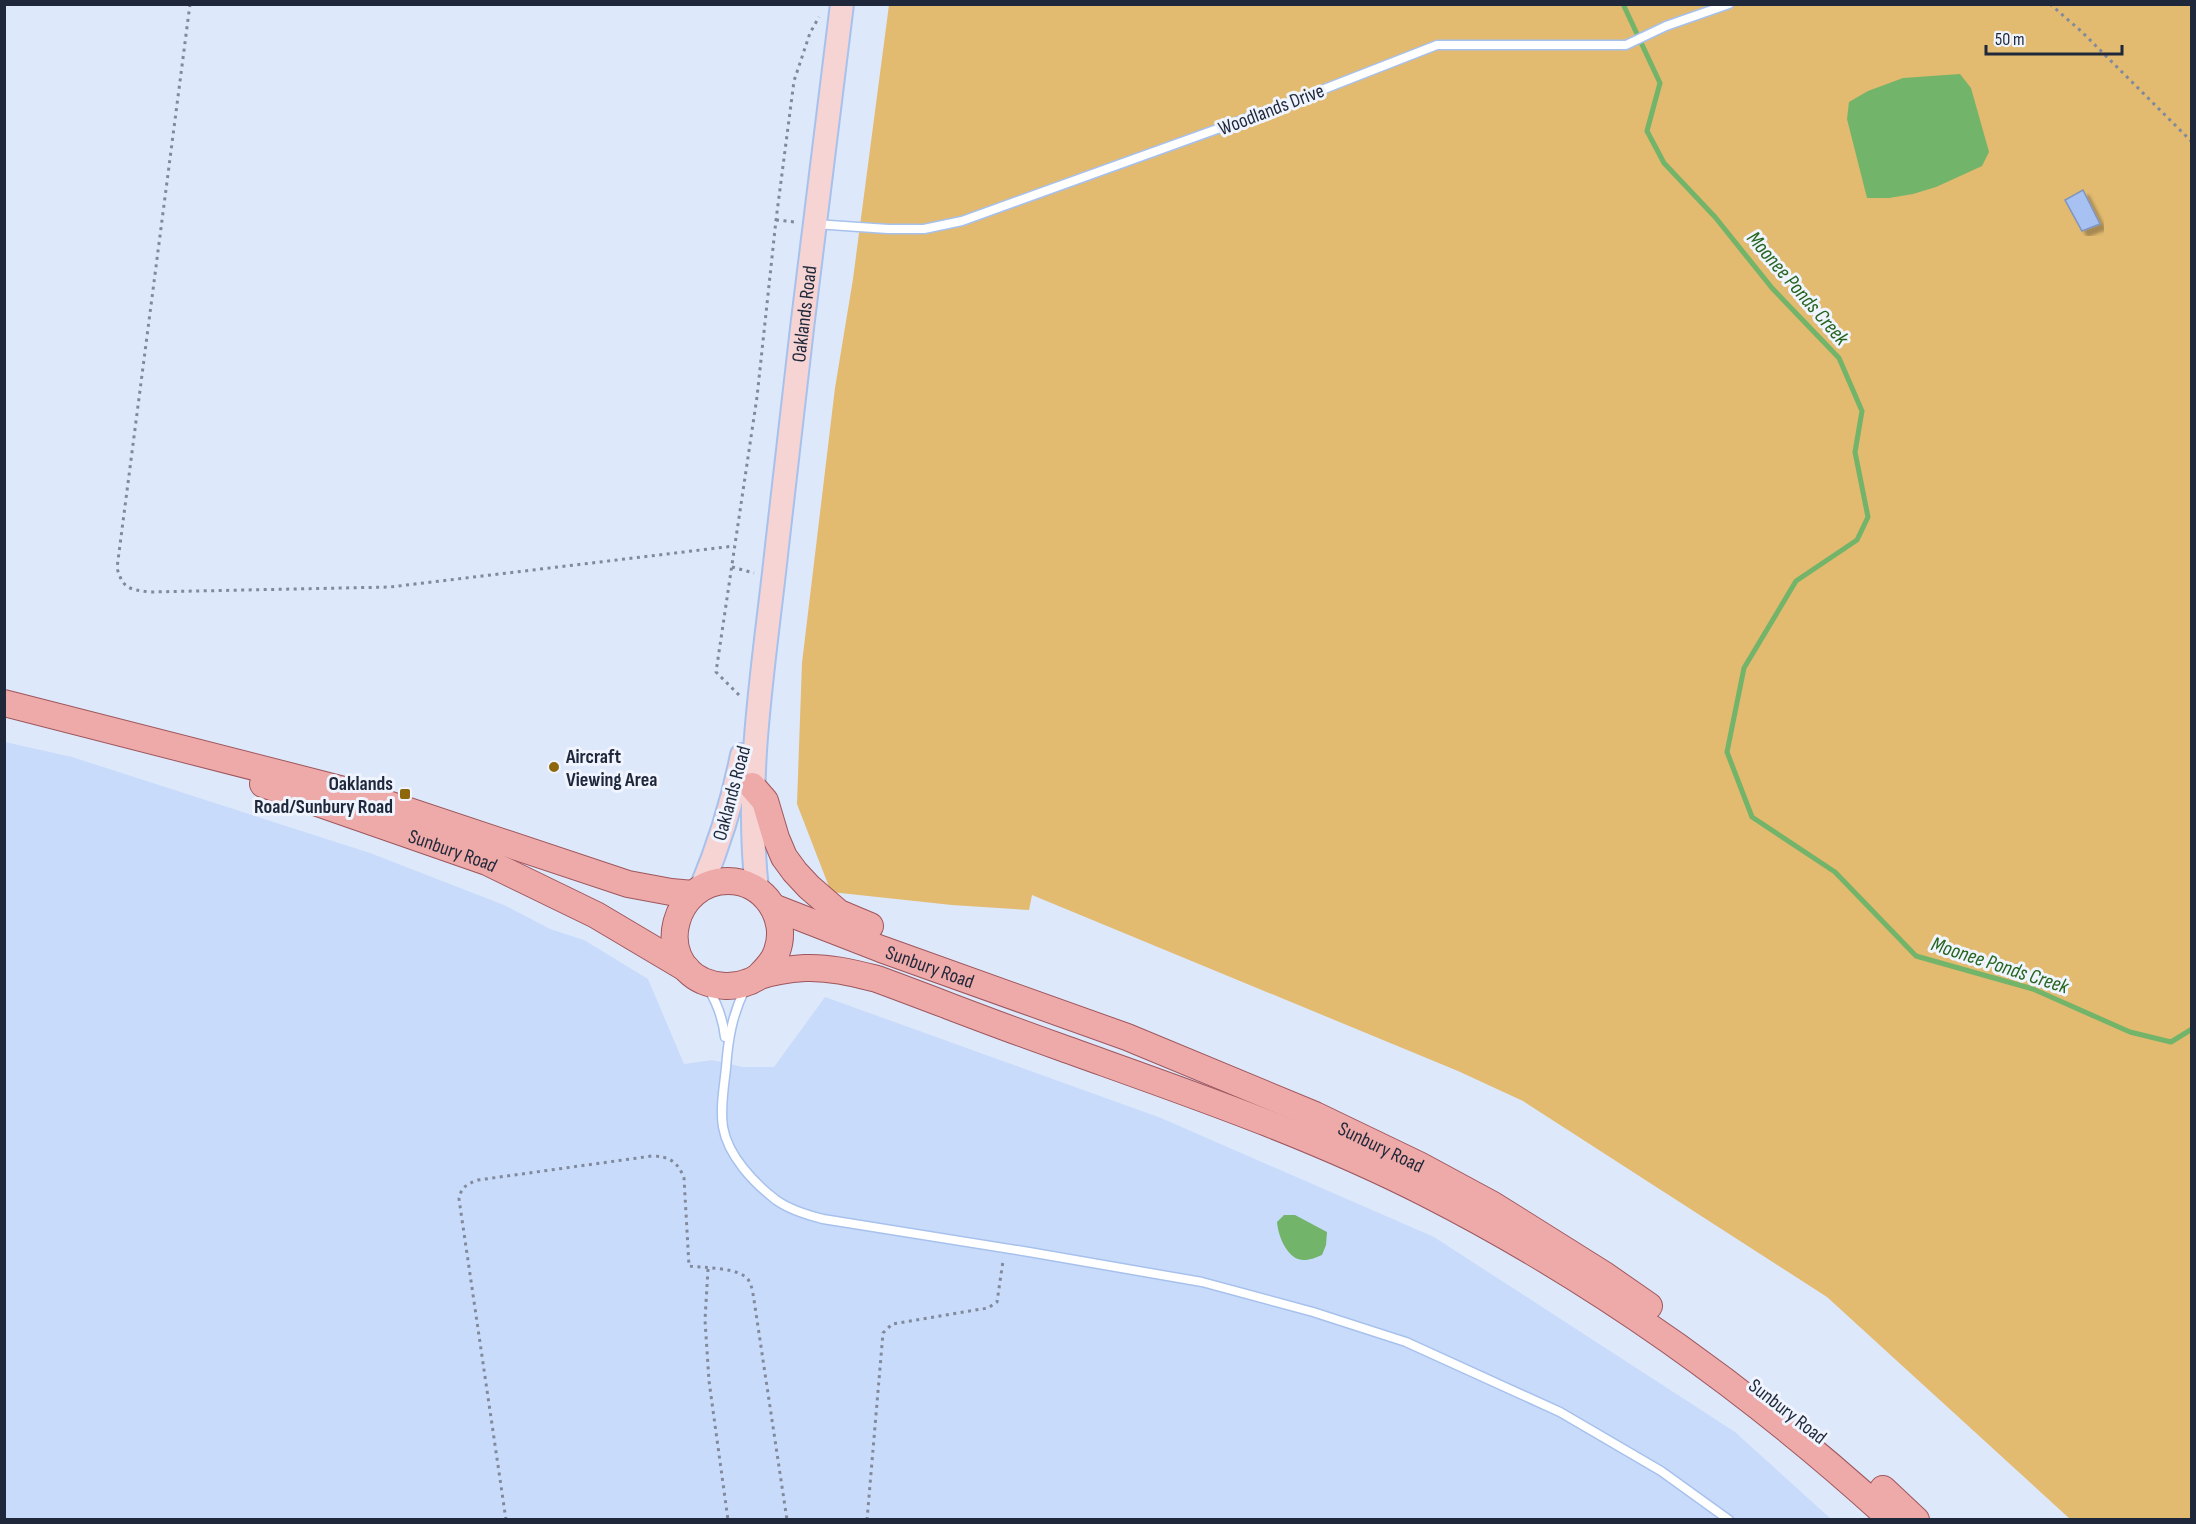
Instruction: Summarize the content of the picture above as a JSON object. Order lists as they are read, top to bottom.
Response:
{
  "streets": {
    "main road": ["Oaklands Road", "Sunbury Road"],
    "lane": ["Woodlands Drive"]
  },
  "crossings": [
    ["Woodlands Drive", "Oaklands Road"],
    ["Oaklands Road", "Sunbury Road"]
  ],
  "water": ["Moonee Ponds Creek"],
  "places": {
    "other": ["Aircraft Viewing Area"],
    "transit": ["Oaklands Road/Sunbury Road"]
  },
  "scale_bar": "50 m"
}
